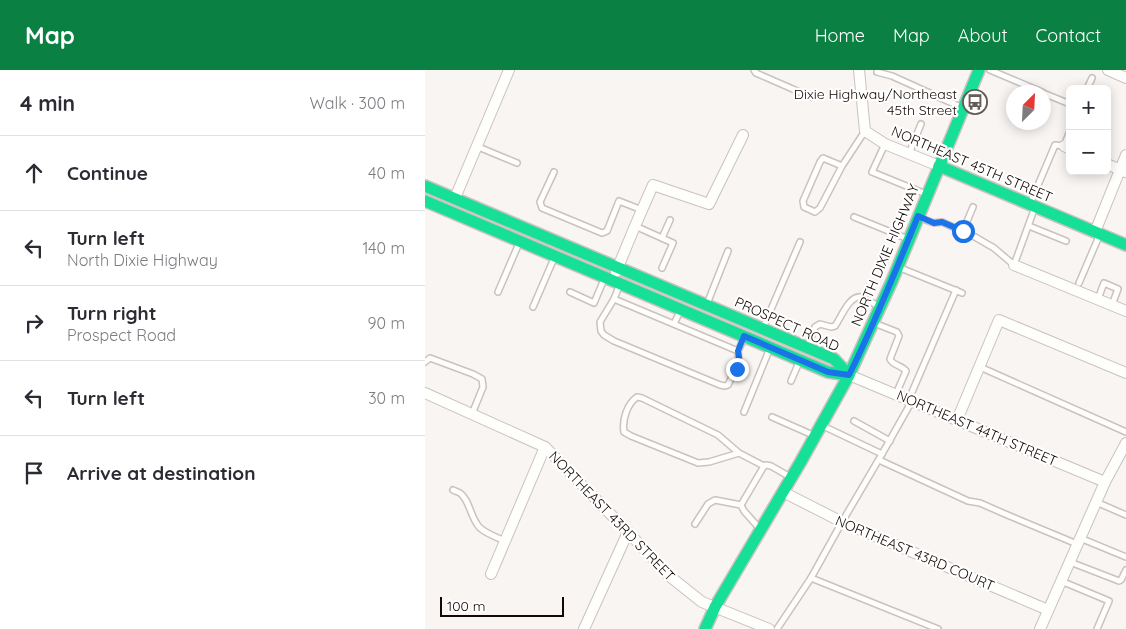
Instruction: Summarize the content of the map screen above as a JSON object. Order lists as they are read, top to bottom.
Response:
{
  "streets": {
    "main road": ["NORTHEAST 45TH STREET", "NORTH DIXIE HIGHWAY", "PROSPECT ROAD"],
    "street": ["NORTHEAST 44TH STREET", "NORTHEAST 43RD STREET", "NORTHEAST 43RD COURT"]
  },
  "crossings": [
    ["NORTHEAST 45TH STREET", "NORTH DIXIE HIGHWAY"],
    ["NORTH DIXIE HIGHWAY", "PROSPECT ROAD"],
    ["NORTH DIXIE HIGHWAY", "NORTHEAST 44TH STREET"],
    ["NORTH DIXIE HIGHWAY", "NORTHEAST 43RD STREET"],
    ["NORTH DIXIE HIGHWAY", "NORTHEAST 43RD COURT"],
    ["PROSPECT ROAD", "NORTHEAST 44TH STREET"]
  ],
  "places": {
    "bus stop": ["Dixie Highway/Northeast 45th Street"]
  },
  "scale_bar": "100 m",
  "north": "top right",
  "page": {
    "header": "Map",
    "nav": [
      "Home",
      "Map",
      "About",
      "Contact"
    ],
    "heading": ["4 min", "Walk · 300 m"],
    "map_buttons": ["+", "−"],
    "list": [
      ["Continue", "40 m"],
      ["Turn left", "North Dixie Highway", "140 m"],
      ["Turn right", "Prospect Road", "90 m"],
      ["Turn left", "30 m"],
      "Arrive at destination"
    ],
    "scale": "100 m"
  }
}
